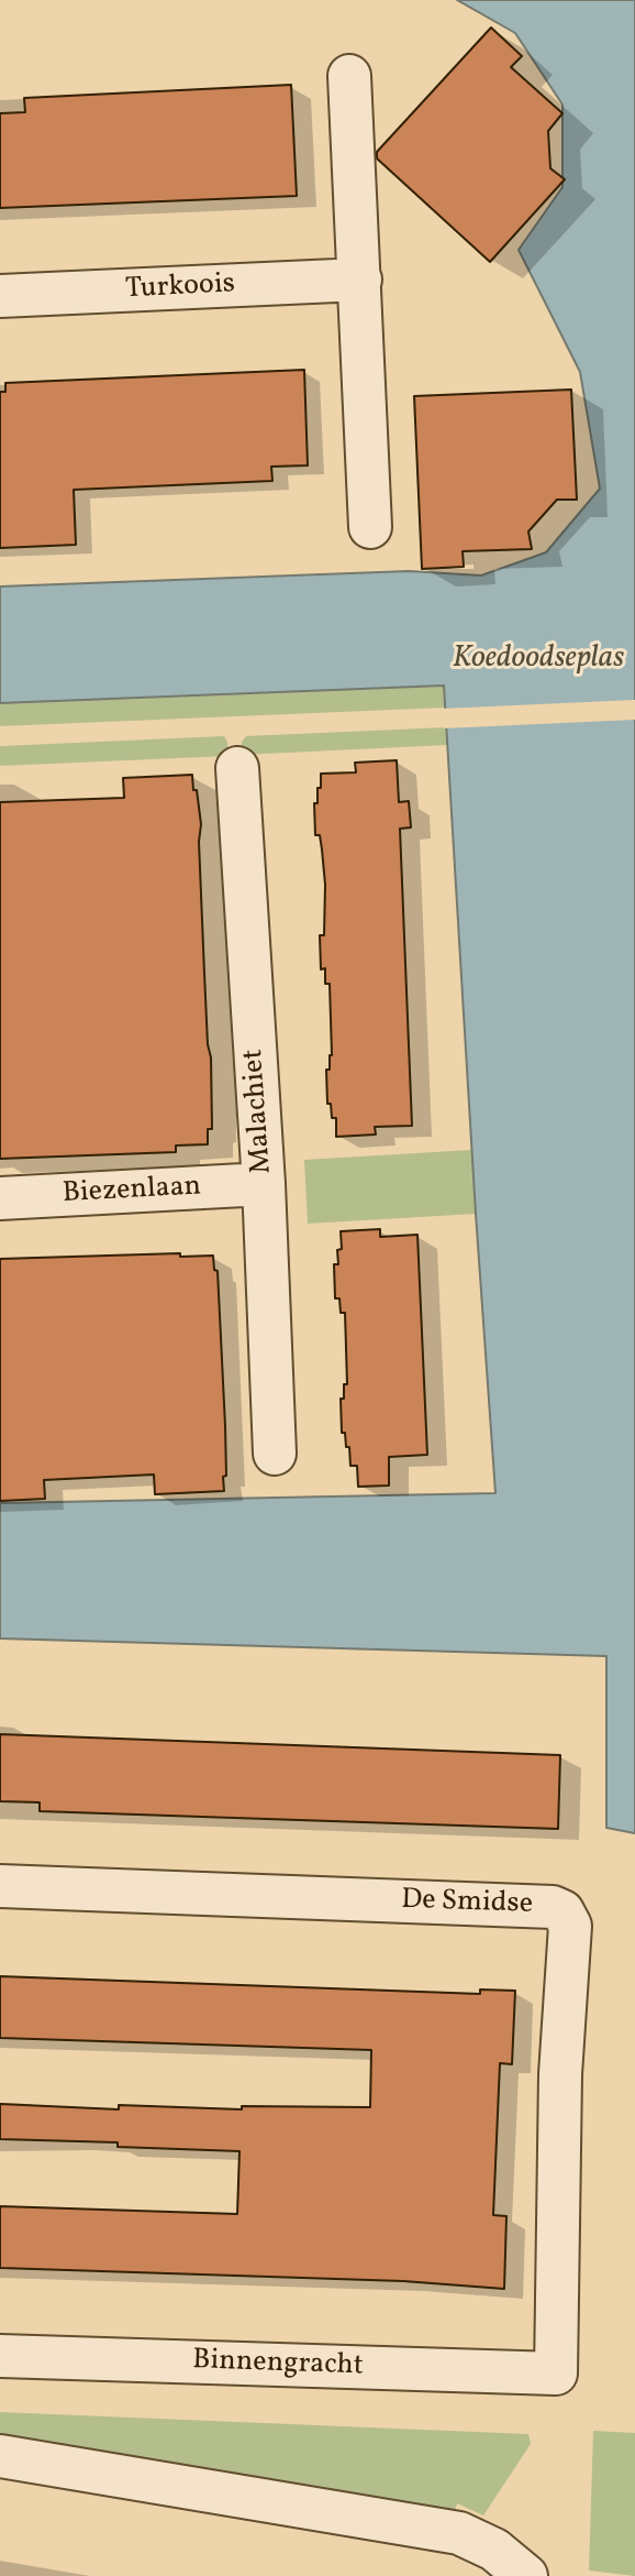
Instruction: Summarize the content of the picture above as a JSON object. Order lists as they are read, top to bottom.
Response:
{
  "streets": {
    "street": [
      "Turkoois",
      "Malachiet",
      "Biezenlaan",
      "De Smidse",
      "Binnengracht"
    ]
  },
  "crossings": [
    ["Malachiet", "Biezenlaan"],
    ["De Smidse", "Binnengracht"]
  ],
  "water": ["Koedoodseplas"]
}
